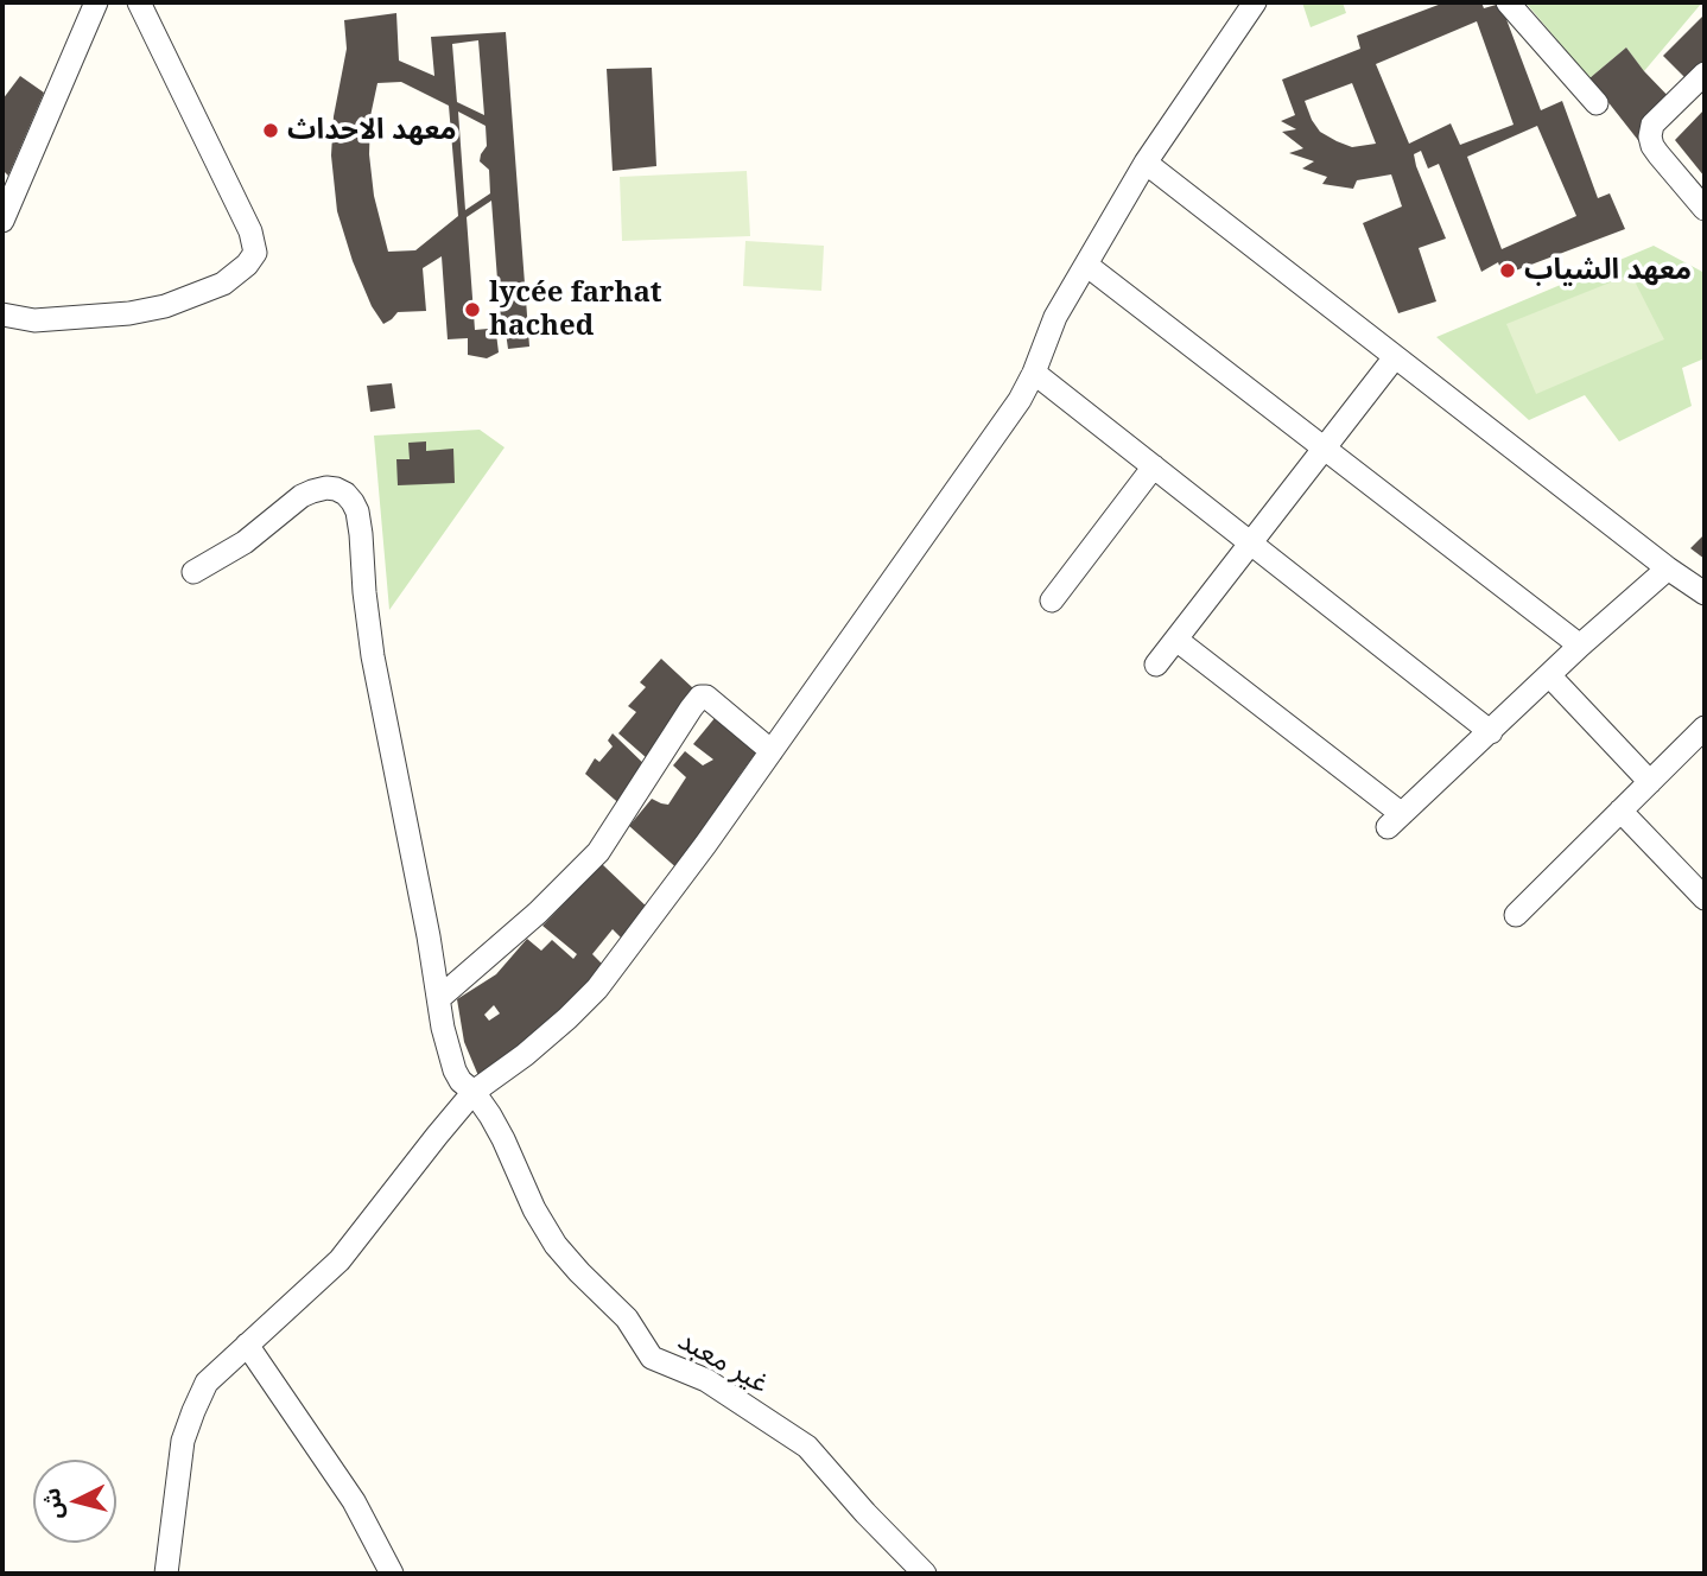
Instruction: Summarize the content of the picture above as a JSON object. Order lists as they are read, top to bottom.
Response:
{
  "streets": {
    "street": ["غير معبد"]
  },
  "places": ["معهد الاحداث", "معهد الشياب", "lycée farhat hached"],
  "north": "left"
}
